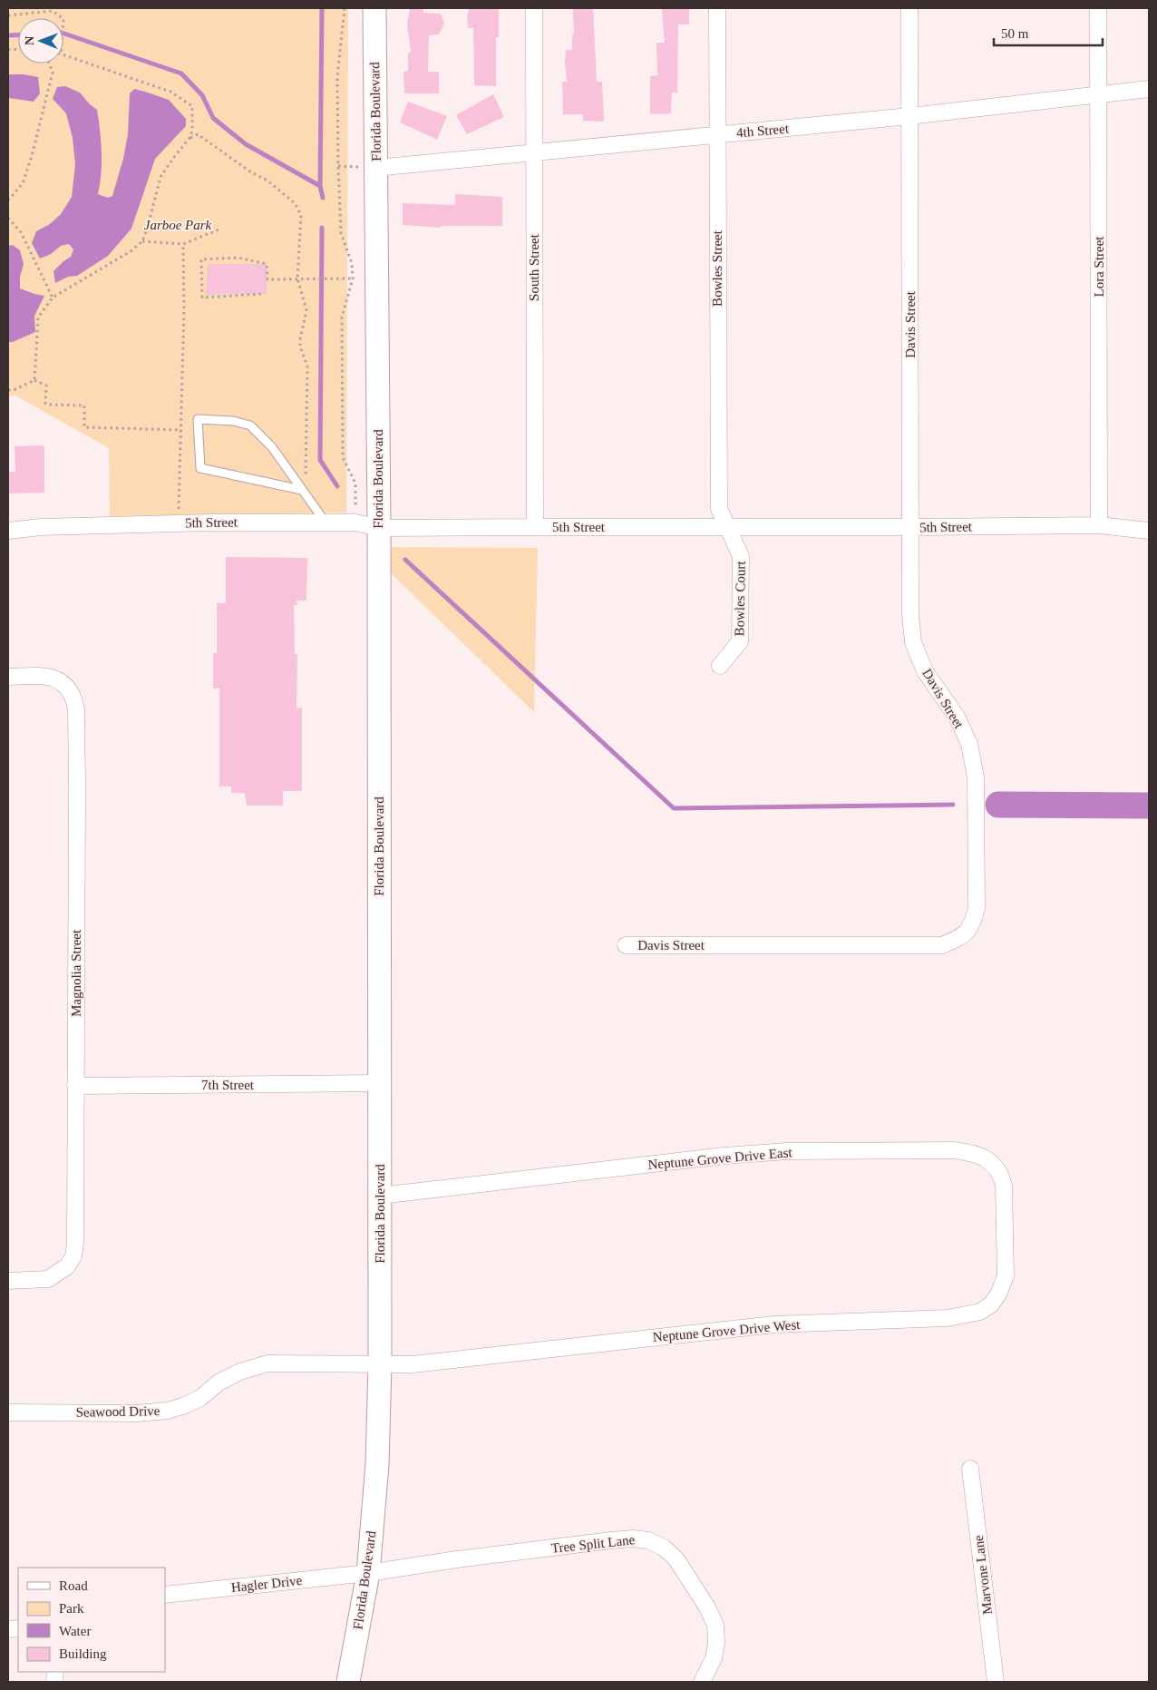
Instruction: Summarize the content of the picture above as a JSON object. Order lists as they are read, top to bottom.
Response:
{
  "streets": {
    "street": [
      "Florida Boulevard",
      "4th Street",
      "Lora Street",
      "South Street",
      "Bowles Street",
      "Davis Street",
      "5th Street",
      "Bowles Court",
      "Magnolia Street",
      "7th Street",
      "Neptune Grove Drive East",
      "Neptune Grove Drive West",
      "Seawood Drive",
      "Tree Split Lane",
      "Marvone Lane",
      "Hagler Drive"
    ]
  },
  "crossings": [
    ["Florida Boulevard", "4th Street"],
    ["Florida Boulevard", "5th Street"],
    ["Florida Boulevard", "7th Street"],
    ["Florida Boulevard", "Neptune Grove Drive East"],
    ["Florida Boulevard", "Neptune Grove Drive West"],
    ["Florida Boulevard", "Seawood Drive"],
    ["Florida Boulevard", "Tree Split Lane"],
    ["Florida Boulevard", "Hagler Drive"],
    ["4th Street", "Lora Street"],
    ["4th Street", "South Street"],
    ["4th Street", "Bowles Street"],
    ["4th Street", "Davis Street"],
    ["Lora Street", "5th Street"],
    ["South Street", "5th Street"],
    ["Bowles Street", "5th Street"],
    ["Bowles Street", "Bowles Court"],
    ["Davis Street", "5th Street"],
    ["5th Street", "Bowles Court"],
    ["Magnolia Street", "7th Street"],
    ["Neptune Grove Drive East", "Neptune Grove Drive West"],
    ["Neptune Grove Drive West", "Seawood Drive"],
    ["Tree Split Lane", "Hagler Drive"]
  ],
  "parks": ["Jarboe Park"],
  "legend": [
    "Road",
    "Park",
    "Water",
    "Building"
  ],
  "scale_bar": "50 m",
  "north": "left"
}
